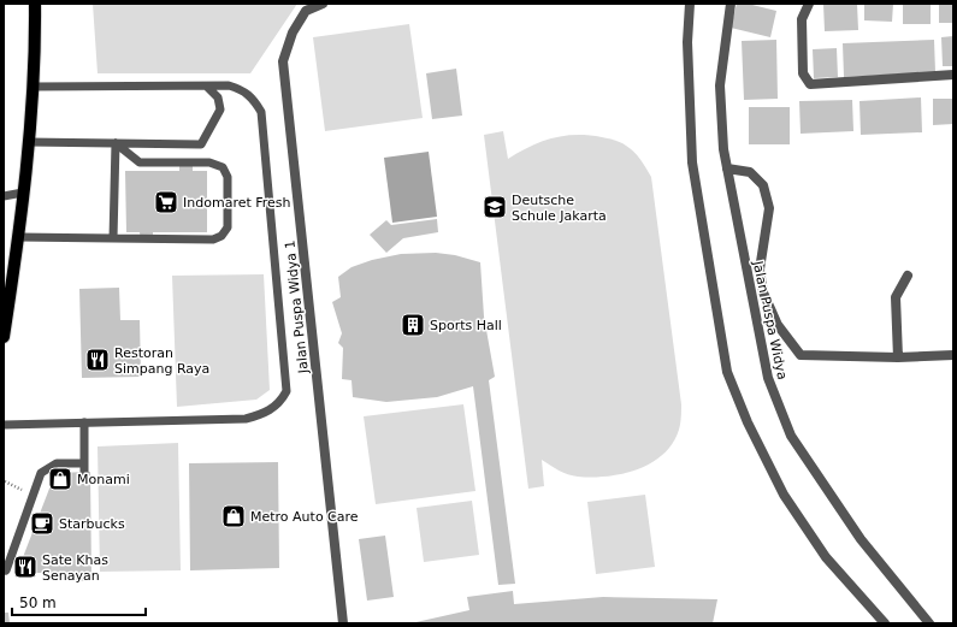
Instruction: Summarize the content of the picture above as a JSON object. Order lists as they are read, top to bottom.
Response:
{
  "streets": {
    "street": ["Jalan Puspa Widya 1", "Jalan Puspa Widya"]
  },
  "places": {
    "supermarket": ["Indomaret Fresh"],
    "school or university": ["Deutsche Schule Jakarta"],
    "building": ["Sports Hall"],
    "restaurant": ["Restoran Simpang Raya", "Sate Khas Senayan"],
    "shop": ["Monami", "Metro Auto Care"],
    "cafe": ["Starbucks"]
  },
  "scale_bar": "50 m"
}
